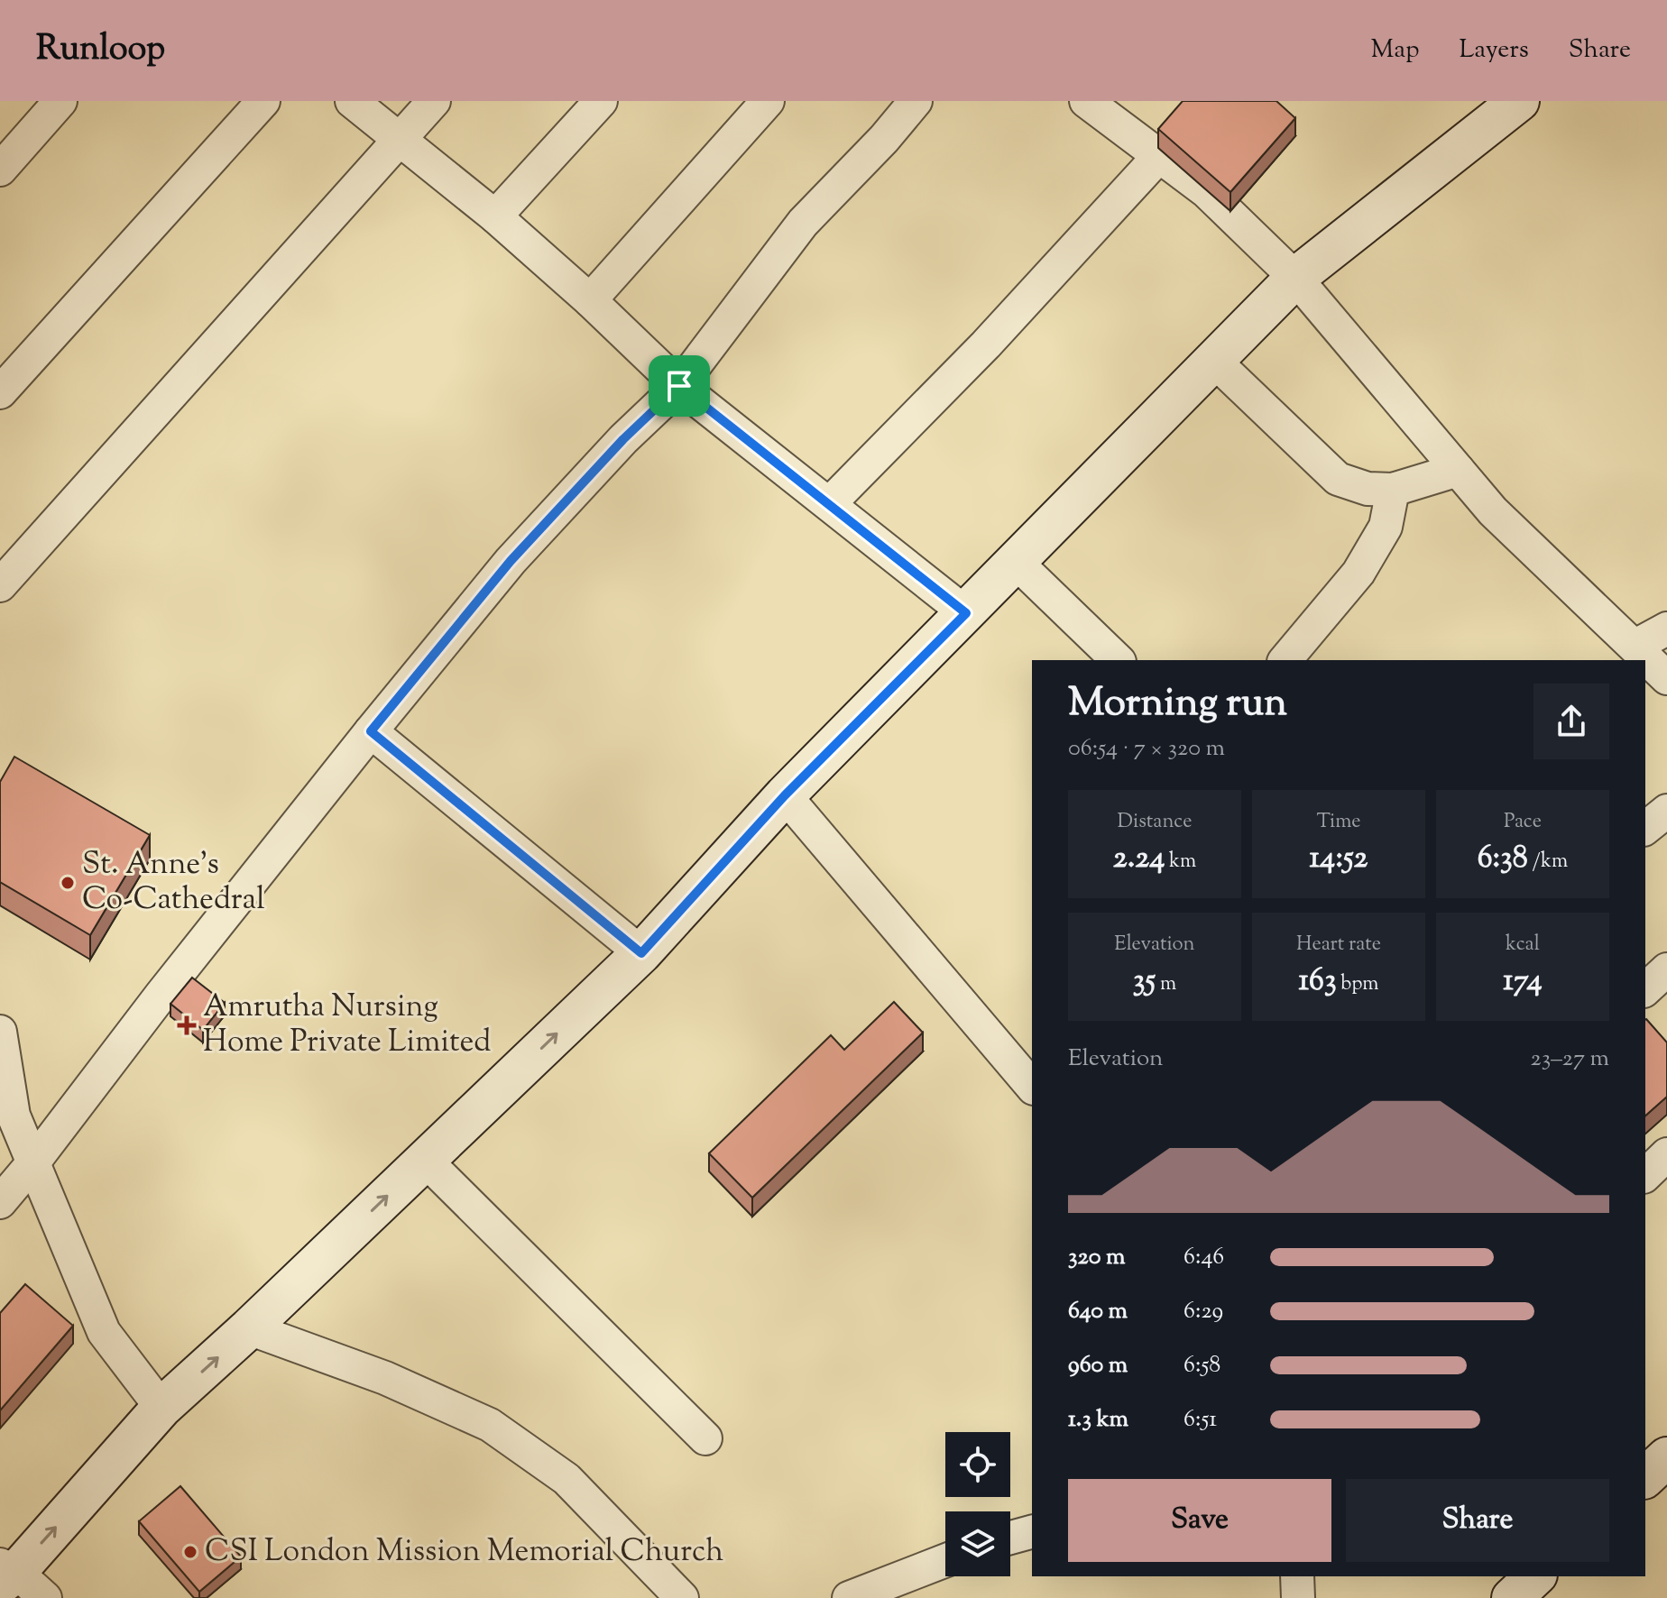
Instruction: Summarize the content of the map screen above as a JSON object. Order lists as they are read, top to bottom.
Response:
{
  "places": {
    "other": ["St. Anne's Co-Cathedral", "CSI London Mission Memorial Church"],
    "health": ["Amrutha Nursing Home Private Limited"]
  },
  "page": {
    "header": "Runloop",
    "nav": ["Map", "Layers", "Share"],
    "heading": ["Morning run", "06:54 · 7 × 320 m"],
    "stats": [
      ["Distance", "2.24 km"],
      ["Time", "14:52"],
      ["Pace", "6:38 /km"],
      ["Elevation", "35 m"],
      ["Heart rate", "163 bpm"],
      ["kcal", "174"]
    ],
    "chart": ["Elevation", "23–27 m"],
    "list": [
      {
        "name": "320 m",
        "note": "6:46"
      },
      {
        "name": "640 m",
        "note": "6:29"
      },
      {
        "name": "960 m",
        "note": "6:58"
      },
      {
        "name": "1.3 km",
        "note": "6:51"
      }
    ],
    "buttons": ["Save", "Share"]
  }
}
